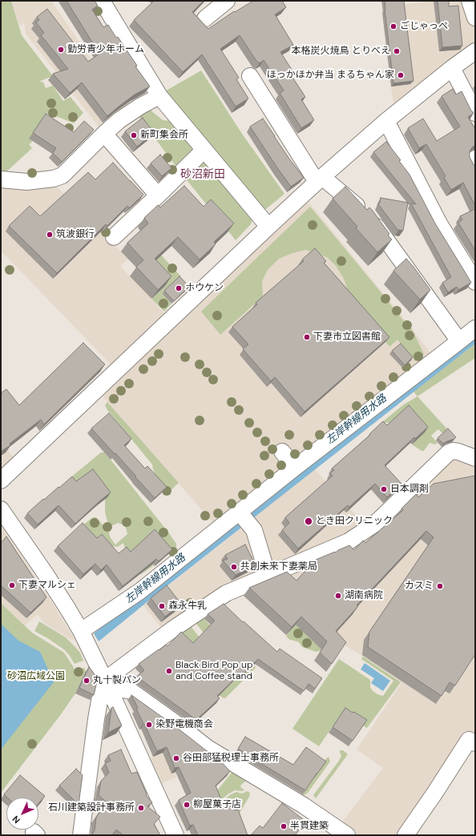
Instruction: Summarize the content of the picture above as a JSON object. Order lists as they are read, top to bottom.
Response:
{
  "districts": ["砂沼新田"],
  "water": ["左岸幹線用水路"],
  "parks": ["砂沼広域公園"],
  "places": [
    "ごじゃっぺ",
    "勤労青少年ホーム",
    "本格炭火焼鳥 とりべえ",
    "ほっかほか弁当 まるちゃん家",
    "新町集会所",
    "筑波銀行",
    "ホウケン",
    "下妻市立図書館",
    "日本調剤",
    "とき田クリニック",
    "共創未来下妻薬局",
    "下妻マルシェ",
    "カスミ",
    "湖南病院",
    "森永牛乳",
    "Black Bird Pop up and Coffee stand",
    "丸十製パン",
    "染野電機商会",
    "谷田部猛税理士事務所",
    "柳屋菓子店",
    "石川建築設計事務所",
    "半貫建築"
  ],
  "north": "bottom left"
}
